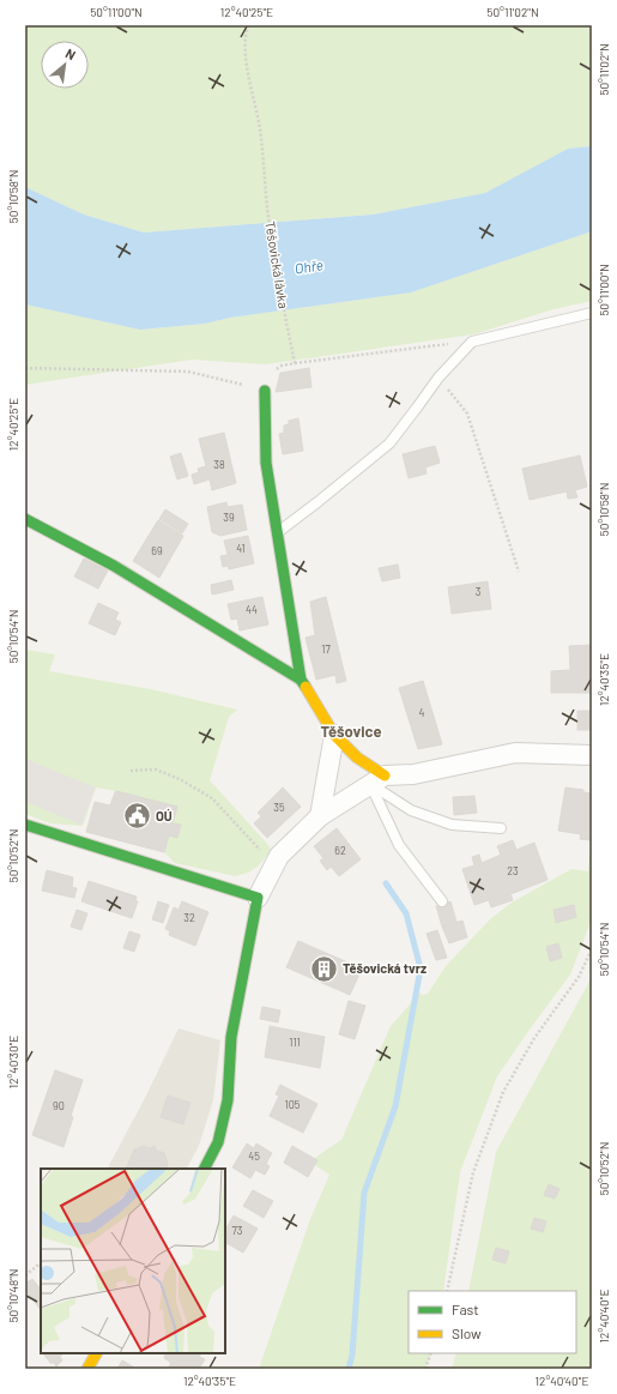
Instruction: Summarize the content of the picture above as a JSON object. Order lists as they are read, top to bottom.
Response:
{
  "streets": {
    "path": ["Těšovická lávka"]
  },
  "districts": ["Těšovice"],
  "water": ["Ohře"],
  "places": {
    "public building": ["OÚ"],
    "building": ["Těšovická tvrz"]
  },
  "house_numbers": [
    "38",
    "39",
    "41",
    "69",
    "3",
    "44",
    "17",
    "4",
    "35",
    "62",
    "23",
    "32",
    "111",
    "105",
    "90",
    "45",
    "73"
  ],
  "legend": ["Fast", "Slow"],
  "north": "top right",
  "coordinates": [
    "50°11'00\"N",
    "12°40'25\"E",
    "50°11'02\"N",
    "50°10'58\"N",
    "50°10'54\"N",
    "12°40'35\"E",
    "50°10'52\"N",
    "12°40'30\"E",
    "50°10'48\"N",
    "12°40'40\"E"
  ]
}
